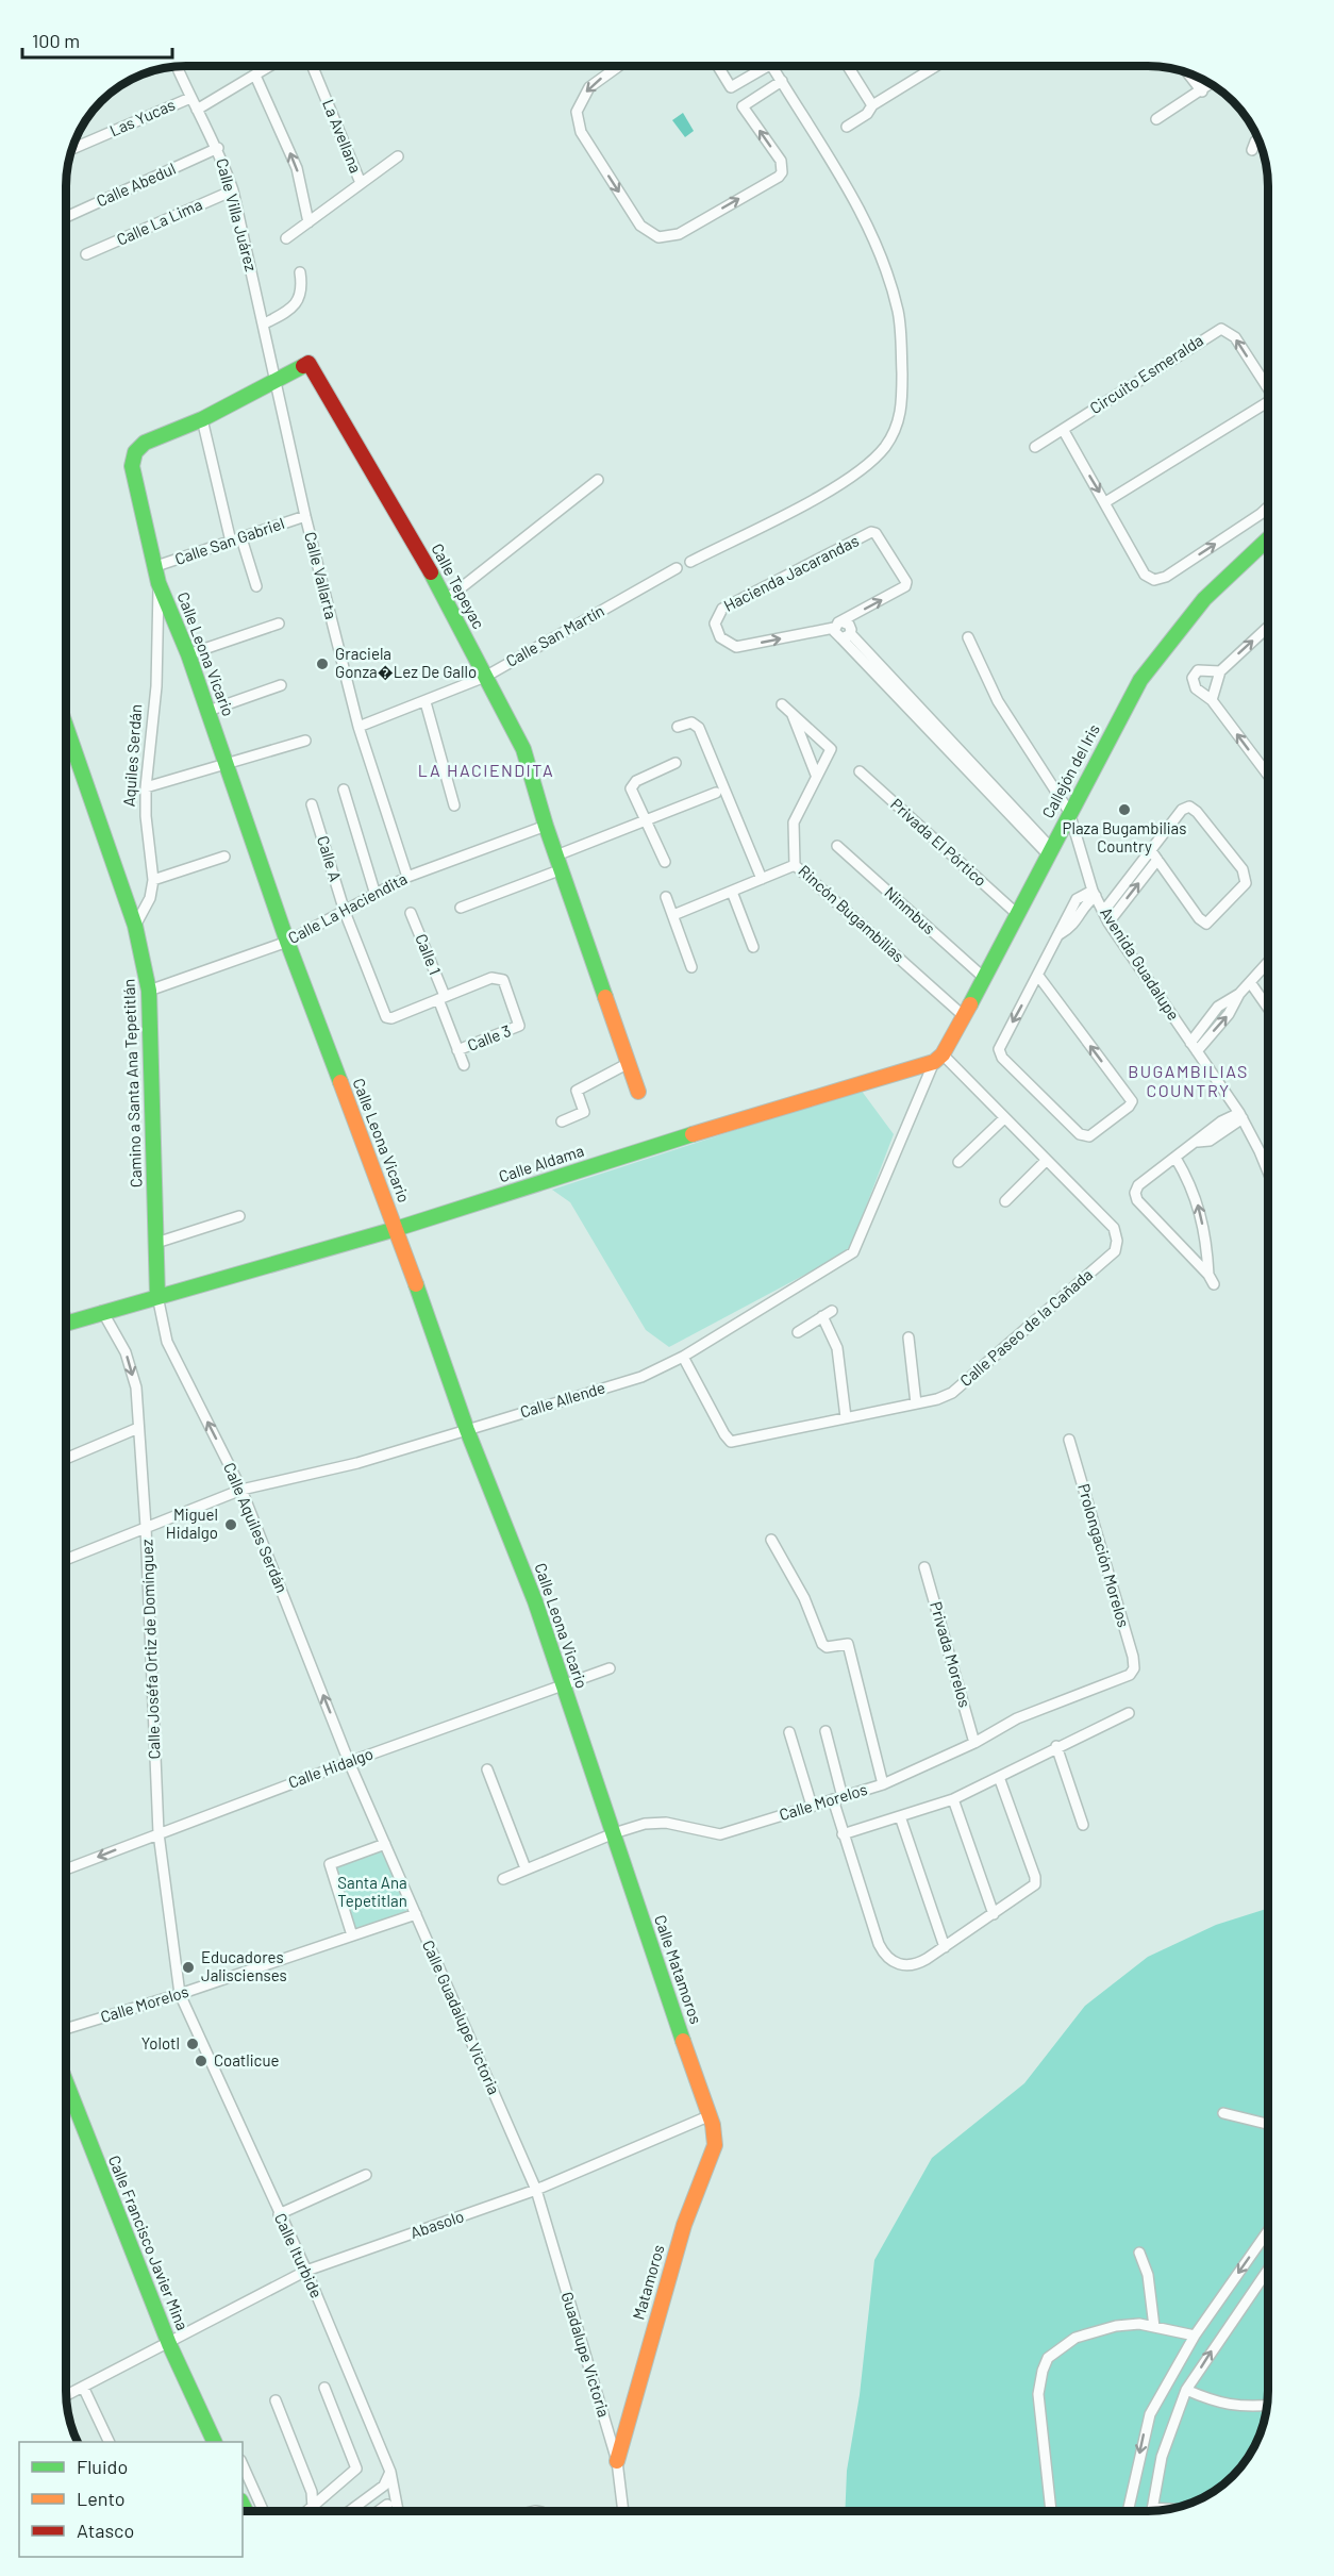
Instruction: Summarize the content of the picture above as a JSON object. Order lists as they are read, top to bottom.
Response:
{
  "streets": {
    "street": [
      "Las Yucas",
      "La Avellana",
      "Calle Abedul",
      "Calle Villa Juárez",
      "Calle La Lima",
      "Circuito Esmeralda",
      "Calle San Gabriel",
      "Hacienda Jacarandas",
      "Calle Vallarta",
      "Calle Tepeyac",
      "Calle San Martín",
      "Calle Leona Vicario",
      "Aquiles Serdán",
      "Callejón del Iris",
      "Privada El Pórtico",
      "Calle A",
      "Calle La Haciendita",
      "Ninmbus",
      "Rincón Bugambilias",
      "Calle 1",
      "Avenida Guadalupe",
      "Calle 3",
      "Camino a Santa Ana Tepetitlán",
      "Calle Aldama",
      "Calle Paseo de la Cañada",
      "Calle Allende",
      "Calle Aquiles Serdán",
      "Prolongación Morelos",
      "Calle Joséfa Ortiz de Domínguez",
      "Privada Morelos",
      "Calle Hidalgo",
      "Calle Morelos",
      "Calle Matamoros",
      "Calle Guadalupe Victoria",
      "Abasolo",
      "Calle Francisco Javier Mina",
      "Calle Iturbide",
      "Matamoros",
      "Guadalupe Victoria"
    ]
  },
  "crossings": [
    ["Las Yucas", "Calle Villa Juárez"],
    ["Calle Abedul", "Calle Villa Juárez"],
    ["Calle Villa Juárez", "Calle La Lima"],
    ["Calle Villa Juárez", "Calle Vallarta"],
    ["Calle Villa Juárez", "Calle Tepeyac"],
    ["Calle San Gabriel", "Calle Vallarta"],
    ["Calle San Gabriel", "Calle Leona Vicario"],
    ["Calle Vallarta", "Calle Tepeyac"],
    ["Calle Vallarta", "Calle San Martín"],
    ["Calle Vallarta", "Calle La Haciendita"],
    ["Calle Tepeyac", "Calle San Martín"],
    ["Calle Tepeyac", "Calle La Haciendita"],
    ["Calle Leona Vicario", "Aquiles Serdán"],
    ["Calle Leona Vicario", "Calle La Haciendita"],
    ["Calle Leona Vicario", "Calle Aldama"],
    ["Calle Leona Vicario", "Calle Allende"],
    ["Calle Leona Vicario", "Calle Hidalgo"],
    ["Calle Leona Vicario", "Calle Morelos"],
    ["Calle Leona Vicario", "Calle Matamoros"],
    ["Aquiles Serdán", "Camino a Santa Ana Tepetitlán"],
    ["Callejón del Iris", "Privada El Pórtico"],
    ["Callejón del Iris", "Ninmbus"],
    ["Callejón del Iris", "Rincón Bugambilias"],
    ["Callejón del Iris", "Avenida Guadalupe"],
    ["Callejón del Iris", "Calle Aldama"],
    ["Callejón del Iris", "Calle Paseo de la Cañada"],
    ["Callejón del Iris", "Calle Allende"],
    ["Calle A", "Calle La Haciendita"],
    ["Calle A", "Calle 1"],
    ["Calle A", "Calle 3"],
    ["Calle La Haciendita", "Camino a Santa Ana Tepetitlán"],
    ["Calle 1", "Calle 3"],
    ["Camino a Santa Ana Tepetitlán", "Calle Aldama"],
    ["Camino a Santa Ana Tepetitlán", "Calle Aquiles Serdán"],
    ["Calle Aldama", "Calle Paseo de la Cañada"],
    ["Calle Aldama", "Calle Allende"],
    ["Calle Aldama", "Calle Aquiles Serdán"],
    ["Calle Aldama", "Calle Joséfa Ortiz de Domínguez"],
    ["Calle Paseo de la Cañada", "Calle Allende"],
    ["Calle Allende", "Calle Aquiles Serdán"],
    ["Calle Allende", "Calle Joséfa Ortiz de Domínguez"],
    ["Calle Aquiles Serdán", "Calle Hidalgo"],
    ["Calle Aquiles Serdán", "Calle Guadalupe Victoria"],
    ["Prolongación Morelos", "Calle Morelos"],
    ["Calle Joséfa Ortiz de Domínguez", "Calle Hidalgo"],
    ["Calle Joséfa Ortiz de Domínguez", "Calle Morelos"],
    ["Calle Joséfa Ortiz de Domínguez", "Calle Iturbide"],
    ["Privada Morelos", "Calle Morelos"],
    ["Calle Hidalgo", "Calle Guadalupe Victoria"],
    ["Calle Morelos", "Calle Matamoros"],
    ["Calle Morelos", "Calle Guadalupe Victoria"],
    ["Calle Morelos", "Calle Iturbide"],
    ["Calle Matamoros", "Abasolo"],
    ["Calle Matamoros", "Matamoros"],
    ["Calle Guadalupe Victoria", "Abasolo"],
    ["Calle Guadalupe Victoria", "Guadalupe Victoria"],
    ["Abasolo", "Calle Francisco Javier Mina"],
    ["Abasolo", "Calle Iturbide"],
    ["Abasolo", "Matamoros"],
    ["Abasolo", "Guadalupe Victoria"],
    ["Matamoros", "Guadalupe Victoria"]
  ],
  "one_way": ["Calle Aquiles Serdán"],
  "districts": ["LA HACIENDITA", "BUGAMBILIAS COUNTRY"],
  "parks": ["Santa Ana Tepetitlan"],
  "places": [
    "Graciela Gonza�Lez De Gallo",
    "Plaza Bugambilias Country",
    "Miguel Hidalgo",
    "Educadores Jaliscienses",
    "Yolotl",
    "Coatlicue"
  ],
  "legend": ["Fluido", "Lento", "Atasco"],
  "scale_bar": "100 m"
}
